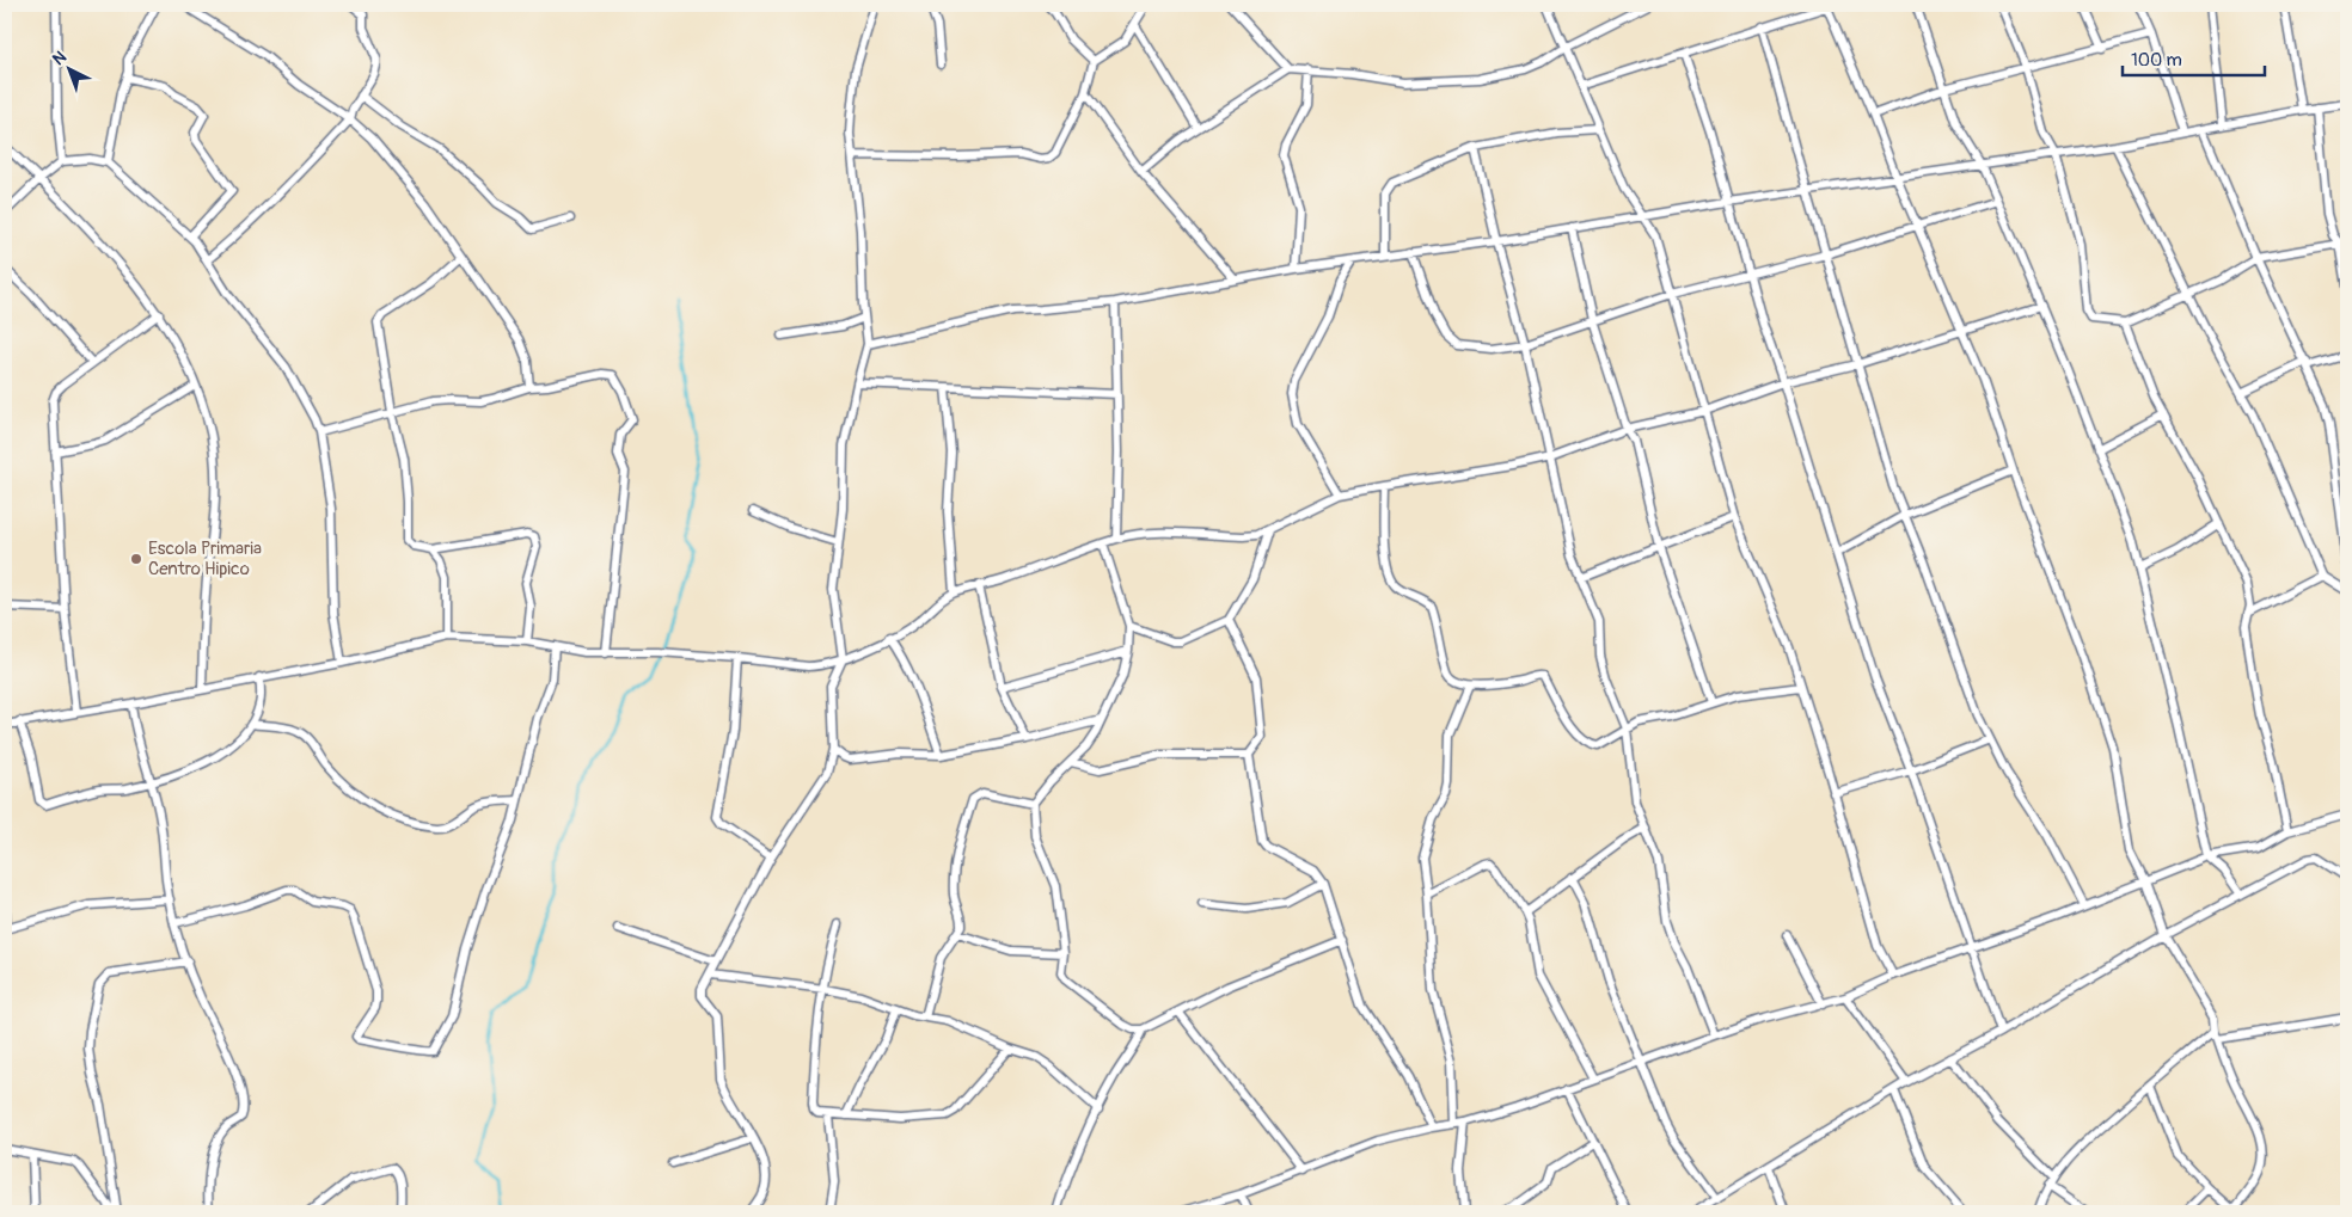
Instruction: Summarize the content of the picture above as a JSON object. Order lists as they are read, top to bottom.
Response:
{
  "places": ["Escola Primaria Centro Hipico"],
  "scale_bar": "100 m",
  "north": "top left"
}
